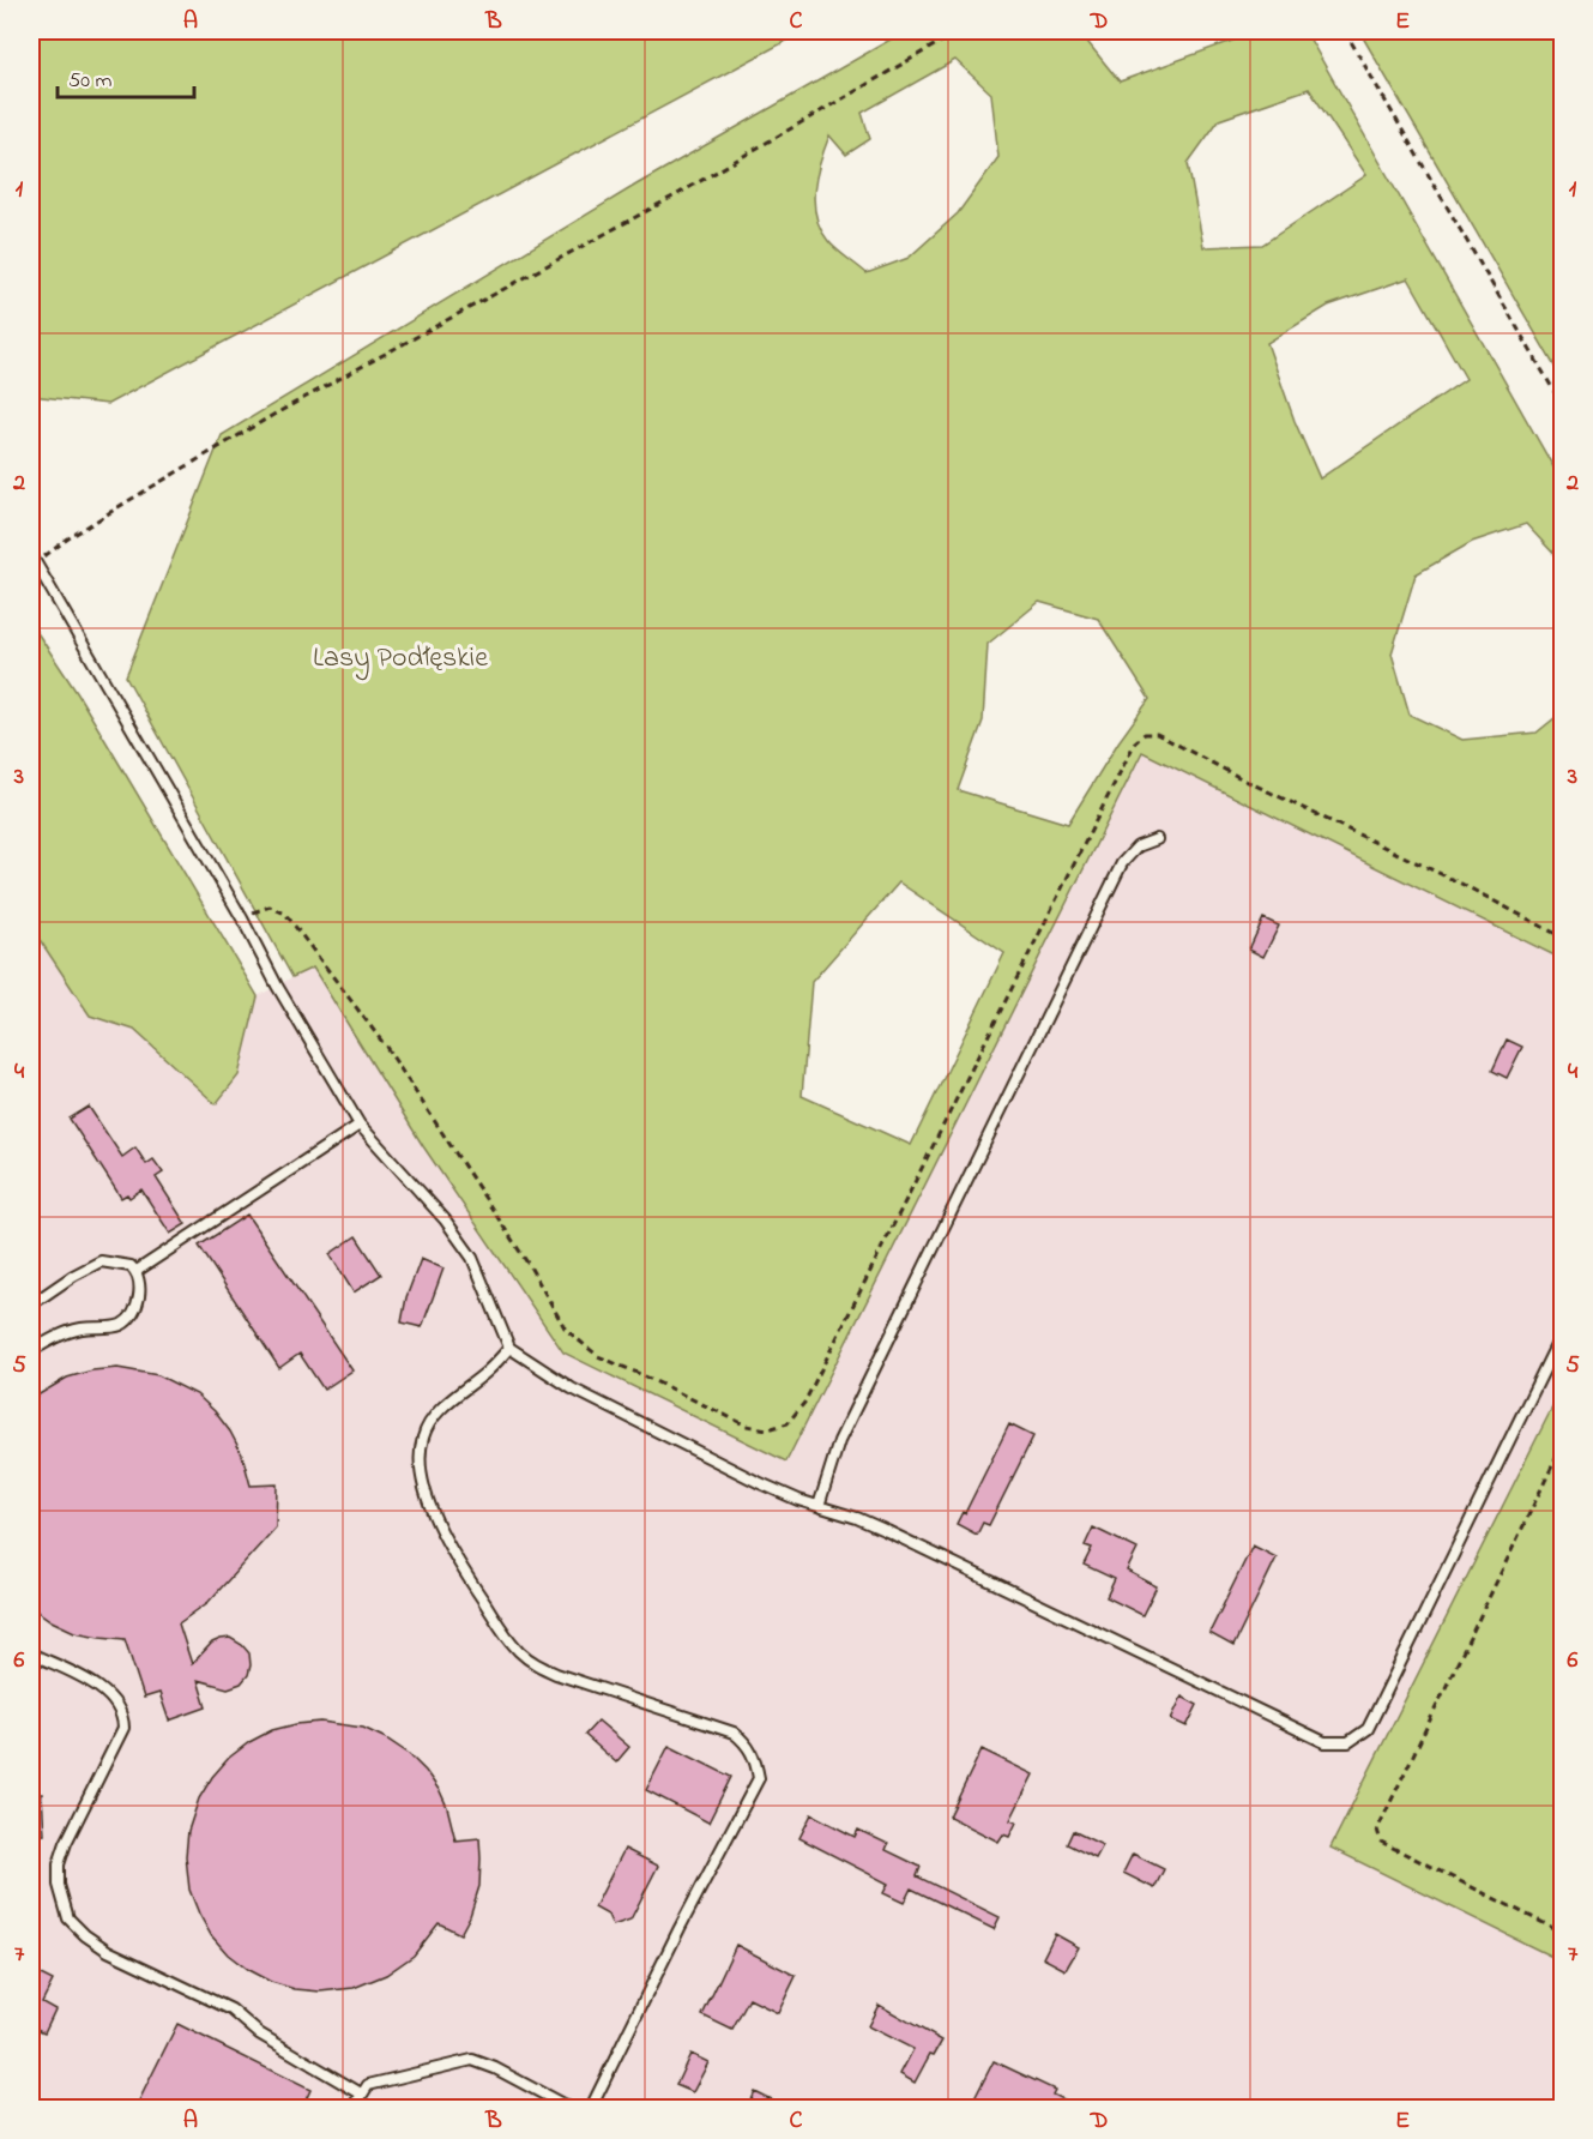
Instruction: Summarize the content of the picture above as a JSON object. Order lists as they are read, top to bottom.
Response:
{
  "parks": ["Lasy Podłęskie"],
  "scale_bar": "50 m",
  "grid": {
    "columns": [
      "A",
      "B",
      "C",
      "D",
      "E"
    ],
    "rows": [
      "1",
      "2",
      "3",
      "4",
      "5",
      "6",
      "7"
    ]
  }
}
